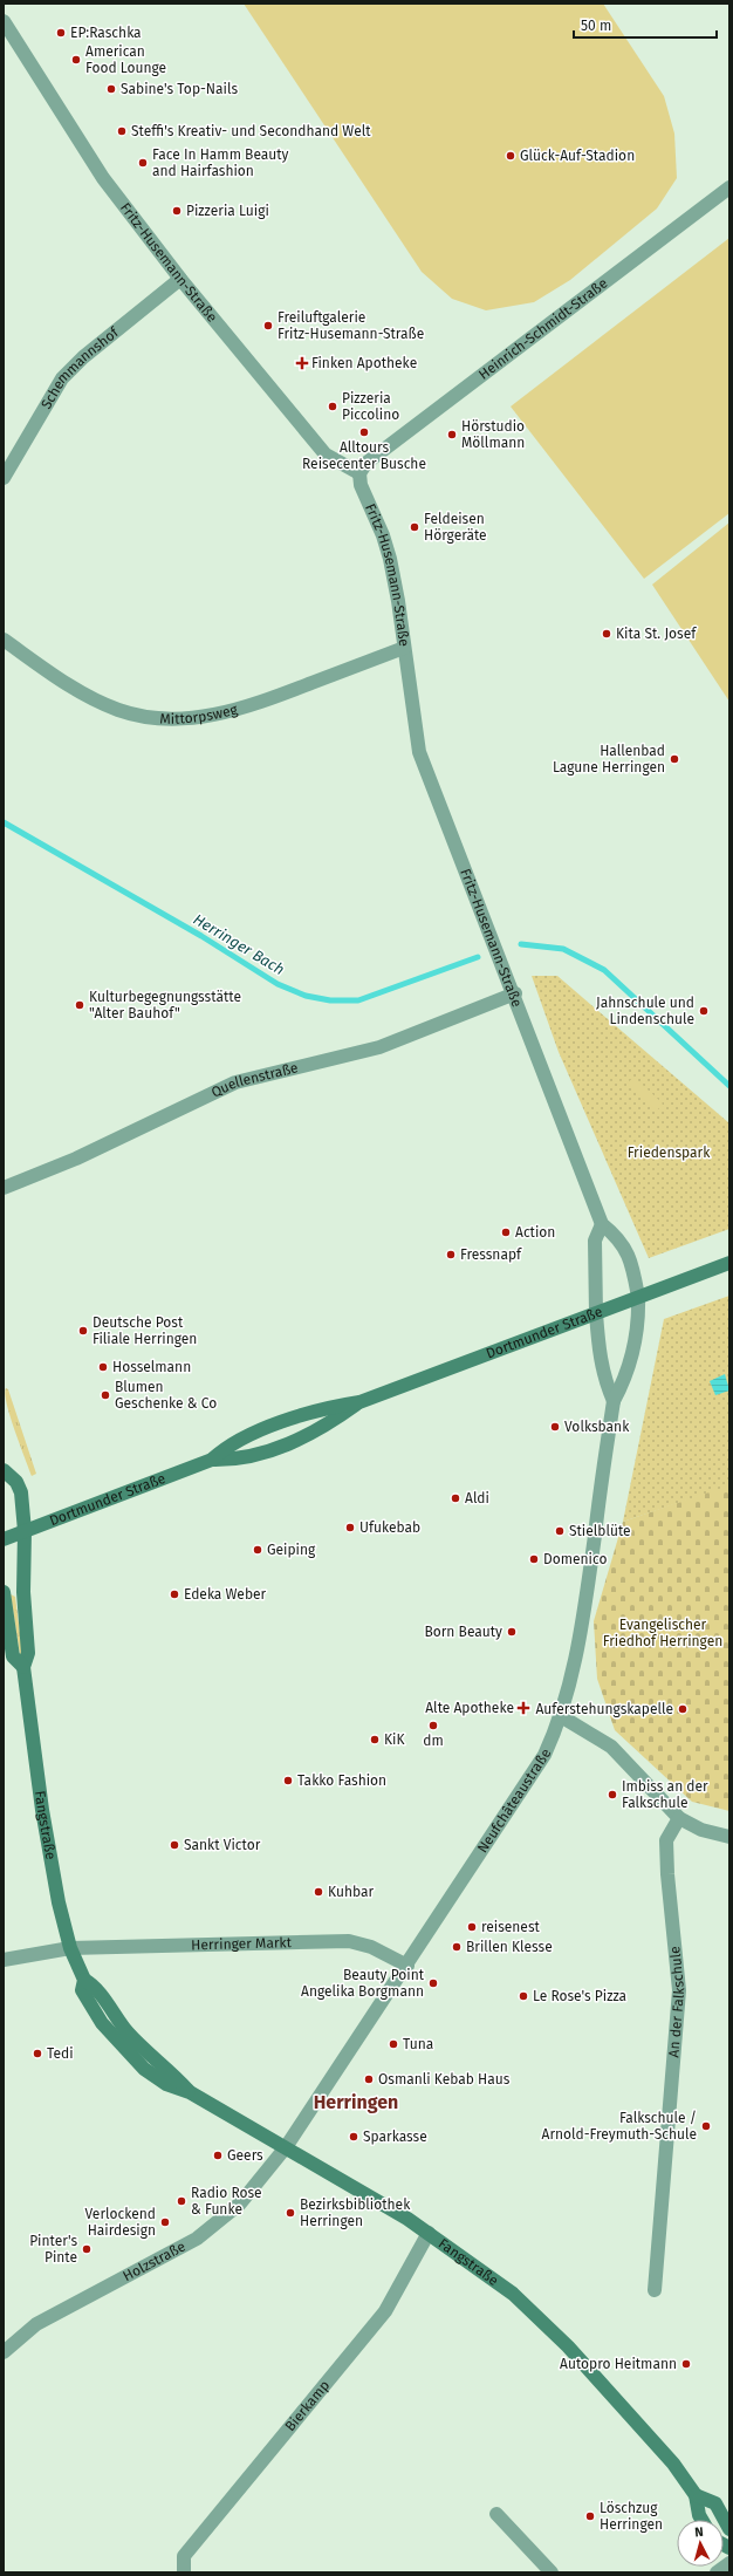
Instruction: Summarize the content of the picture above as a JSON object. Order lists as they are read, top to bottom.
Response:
{
  "streets": {
    "main road": ["Dortmunder Straße", "Fangstraße"],
    "street": [
      "Fritz-Husemann-Straße",
      "Heinrich-Schmidt-Straße",
      "Schemmannshof",
      "Mittorpsweg",
      "Quellenstraße",
      "Neufchâteaustraße",
      "Herringer Markt",
      "An der Falkschule",
      "Holzstraße",
      "Bierkamp"
    ]
  },
  "crossings": [
    ["Fritz-Husemann-Straße", "Heinrich-Schmidt-Straße"],
    ["Fritz-Husemann-Straße", "Schemmannshof"],
    ["Fritz-Husemann-Straße", "Mittorpsweg"],
    ["Fritz-Husemann-Straße", "Quellenstraße"],
    ["Fritz-Husemann-Straße", "Dortmunder Straße"],
    ["Fritz-Husemann-Straße", "Neufchâteaustraße"],
    ["Dortmunder Straße", "Neufchâteaustraße"],
    ["Dortmunder Straße", "Fangstraße"],
    ["Neufchâteaustraße", "Fangstraße"],
    ["Neufchâteaustraße", "Herringer Markt"],
    ["Neufchâteaustraße", "Holzstraße"],
    ["Fangstraße", "Herringer Markt"],
    ["Fangstraße", "Holzstraße"],
    ["Fangstraße", "Bierkamp"]
  ],
  "districts": ["Herringen"],
  "water": ["Herringer Bach"],
  "parks": ["Friedenspark", "Evangelischer Friedhof Herringen"],
  "places": {
    "other": [
      "EP:Raschka",
      "American Food Lounge",
      "Sabine's Top-Nails",
      "Steffi's Kreativ- und Secondhand Welt",
      "Glück-Auf-Stadion",
      "Face In Hamm Beauty and Hairfashion",
      "Pizzeria Luigi",
      "Freiluftgalerie Fritz-Husemann-Straße",
      "Pizzeria Piccolino",
      "Alltours Reisecenter Busche",
      "Hörstudio Möllmann",
      "Feldeisen Hörgeräte",
      "Kita St. Josef",
      "Hallenbad Lagune Herringen",
      "Kulturbegegnungsstätte \"Alter Bauhof\"",
      "Jahnschule und Lindenschule",
      "Action",
      "Fressnapf",
      "Deutsche Post Filiale Herringen",
      "Hosselmann",
      "Blumen Geschenke & Co",
      "Volksbank",
      "Aldi",
      "Ufukebab",
      "Stielblüte",
      "Geiping",
      "Domenico",
      "Edeka Weber",
      "Born Beauty",
      "Auferstehungskapelle",
      "dm",
      "KiK",
      "Takko Fashion",
      "Imbiss an der Falkschule",
      "Sankt Victor",
      "Kuhbar",
      "reisenest",
      "Brillen Klesse",
      "Beauty Point Angelika Borgmann",
      "Le Rose's Pizza",
      "Tuna",
      "Tedi",
      "Osmanli Kebab Haus",
      "Falkschule / Arnold-Freymuth-Schule",
      "Sparkasse",
      "Geers",
      "Radio Rose & Funke",
      "Bezirksbibliothek Herringen",
      "Verlockend Hairdesign",
      "Pinter's Pinte",
      "Autopro Heitmann",
      "Löschzug Herringen"
    ],
    "health": ["Finken Apotheke", "Alte Apotheke"]
  },
  "scale_bar": "50 m",
  "north": "top"
}
